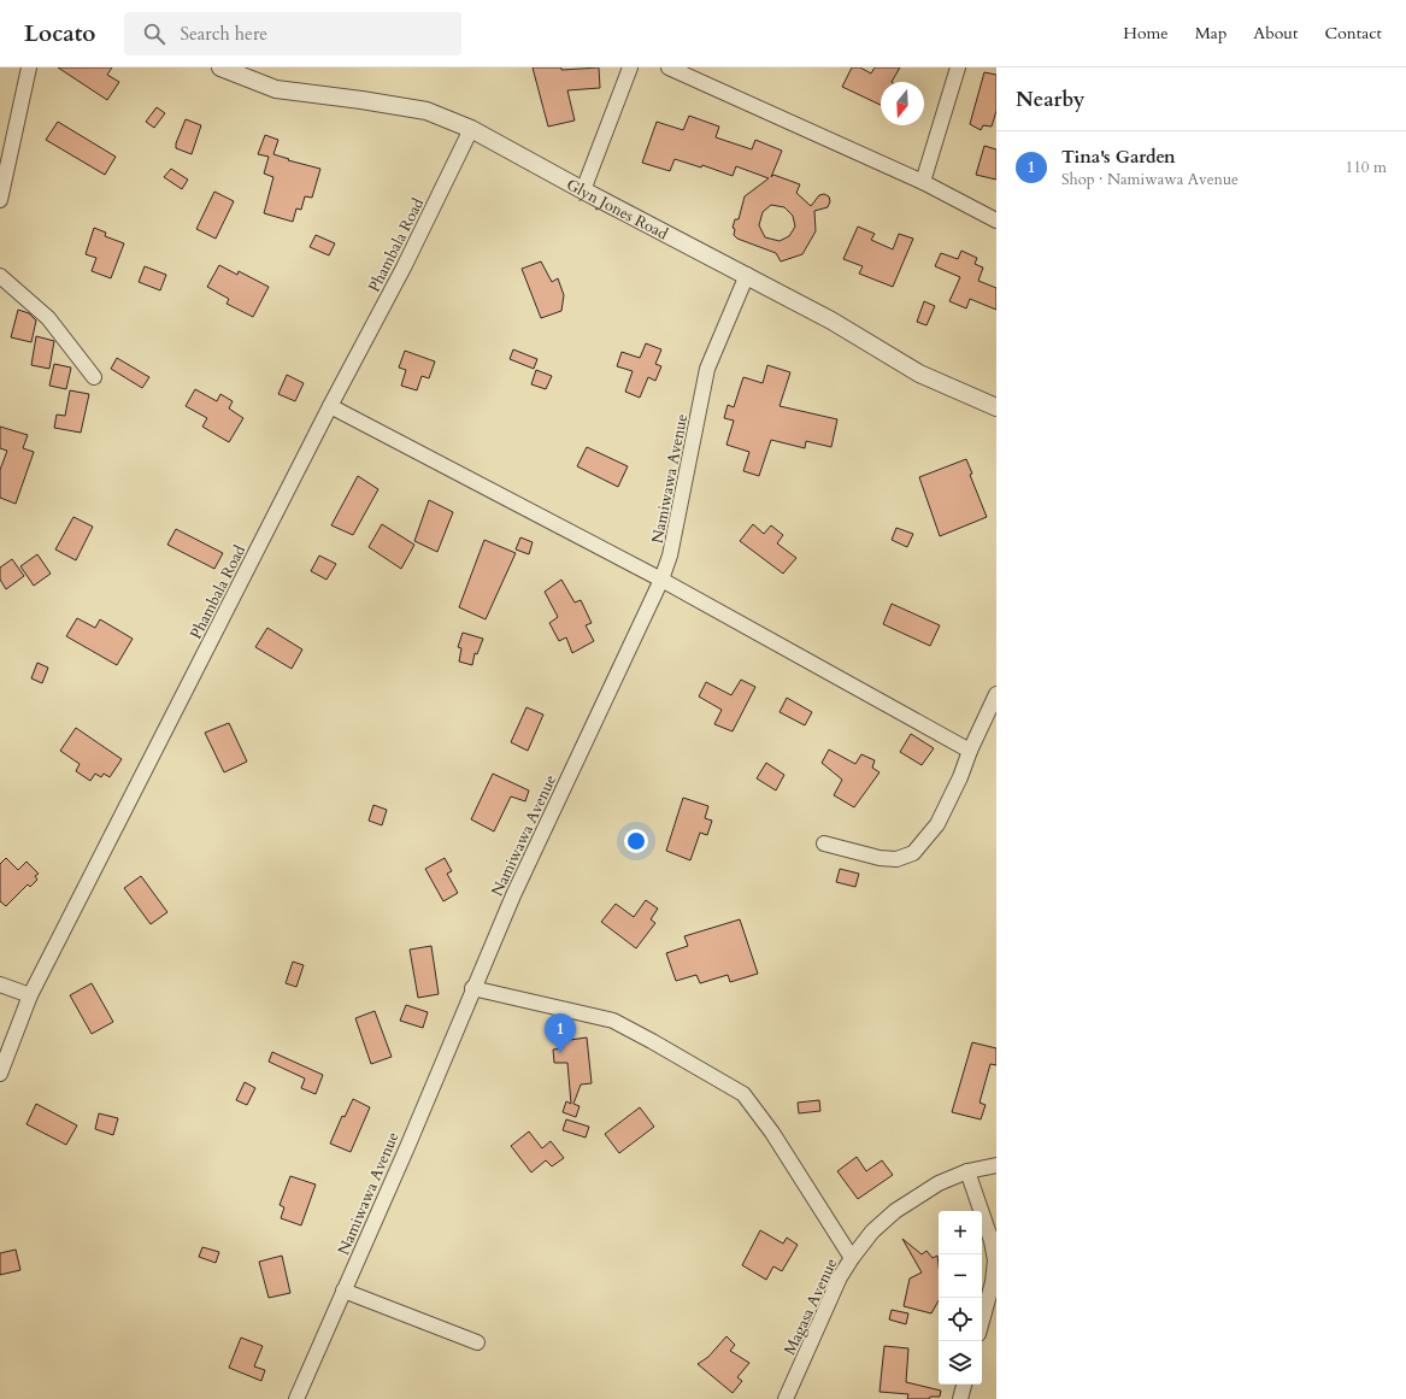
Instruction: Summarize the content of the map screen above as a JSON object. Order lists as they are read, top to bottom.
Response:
{
  "streets": {
    "street": [
      "Glyn Jones Road",
      "Phambala Road",
      "Namiwawa Avenue",
      "Magasa Avenue"
    ]
  },
  "crossings": [
    ["Glyn Jones Road", "Phambala Road"],
    ["Glyn Jones Road", "Namiwawa Avenue"]
  ],
  "north": "bottom",
  "page": {
    "header": "Locato",
    "search": "Search here",
    "nav": [
      "Home",
      "Map",
      "About",
      "Contact"
    ],
    "heading": "Nearby",
    "list": [
      {
        "mark": "1",
        "name": "Tina's Garden",
        "note": "Shop · Namiwawa Avenue",
        "value": "110 m"
      }
    ],
    "pins": "1",
    "map_buttons": ["+", "−"]
  }
}
